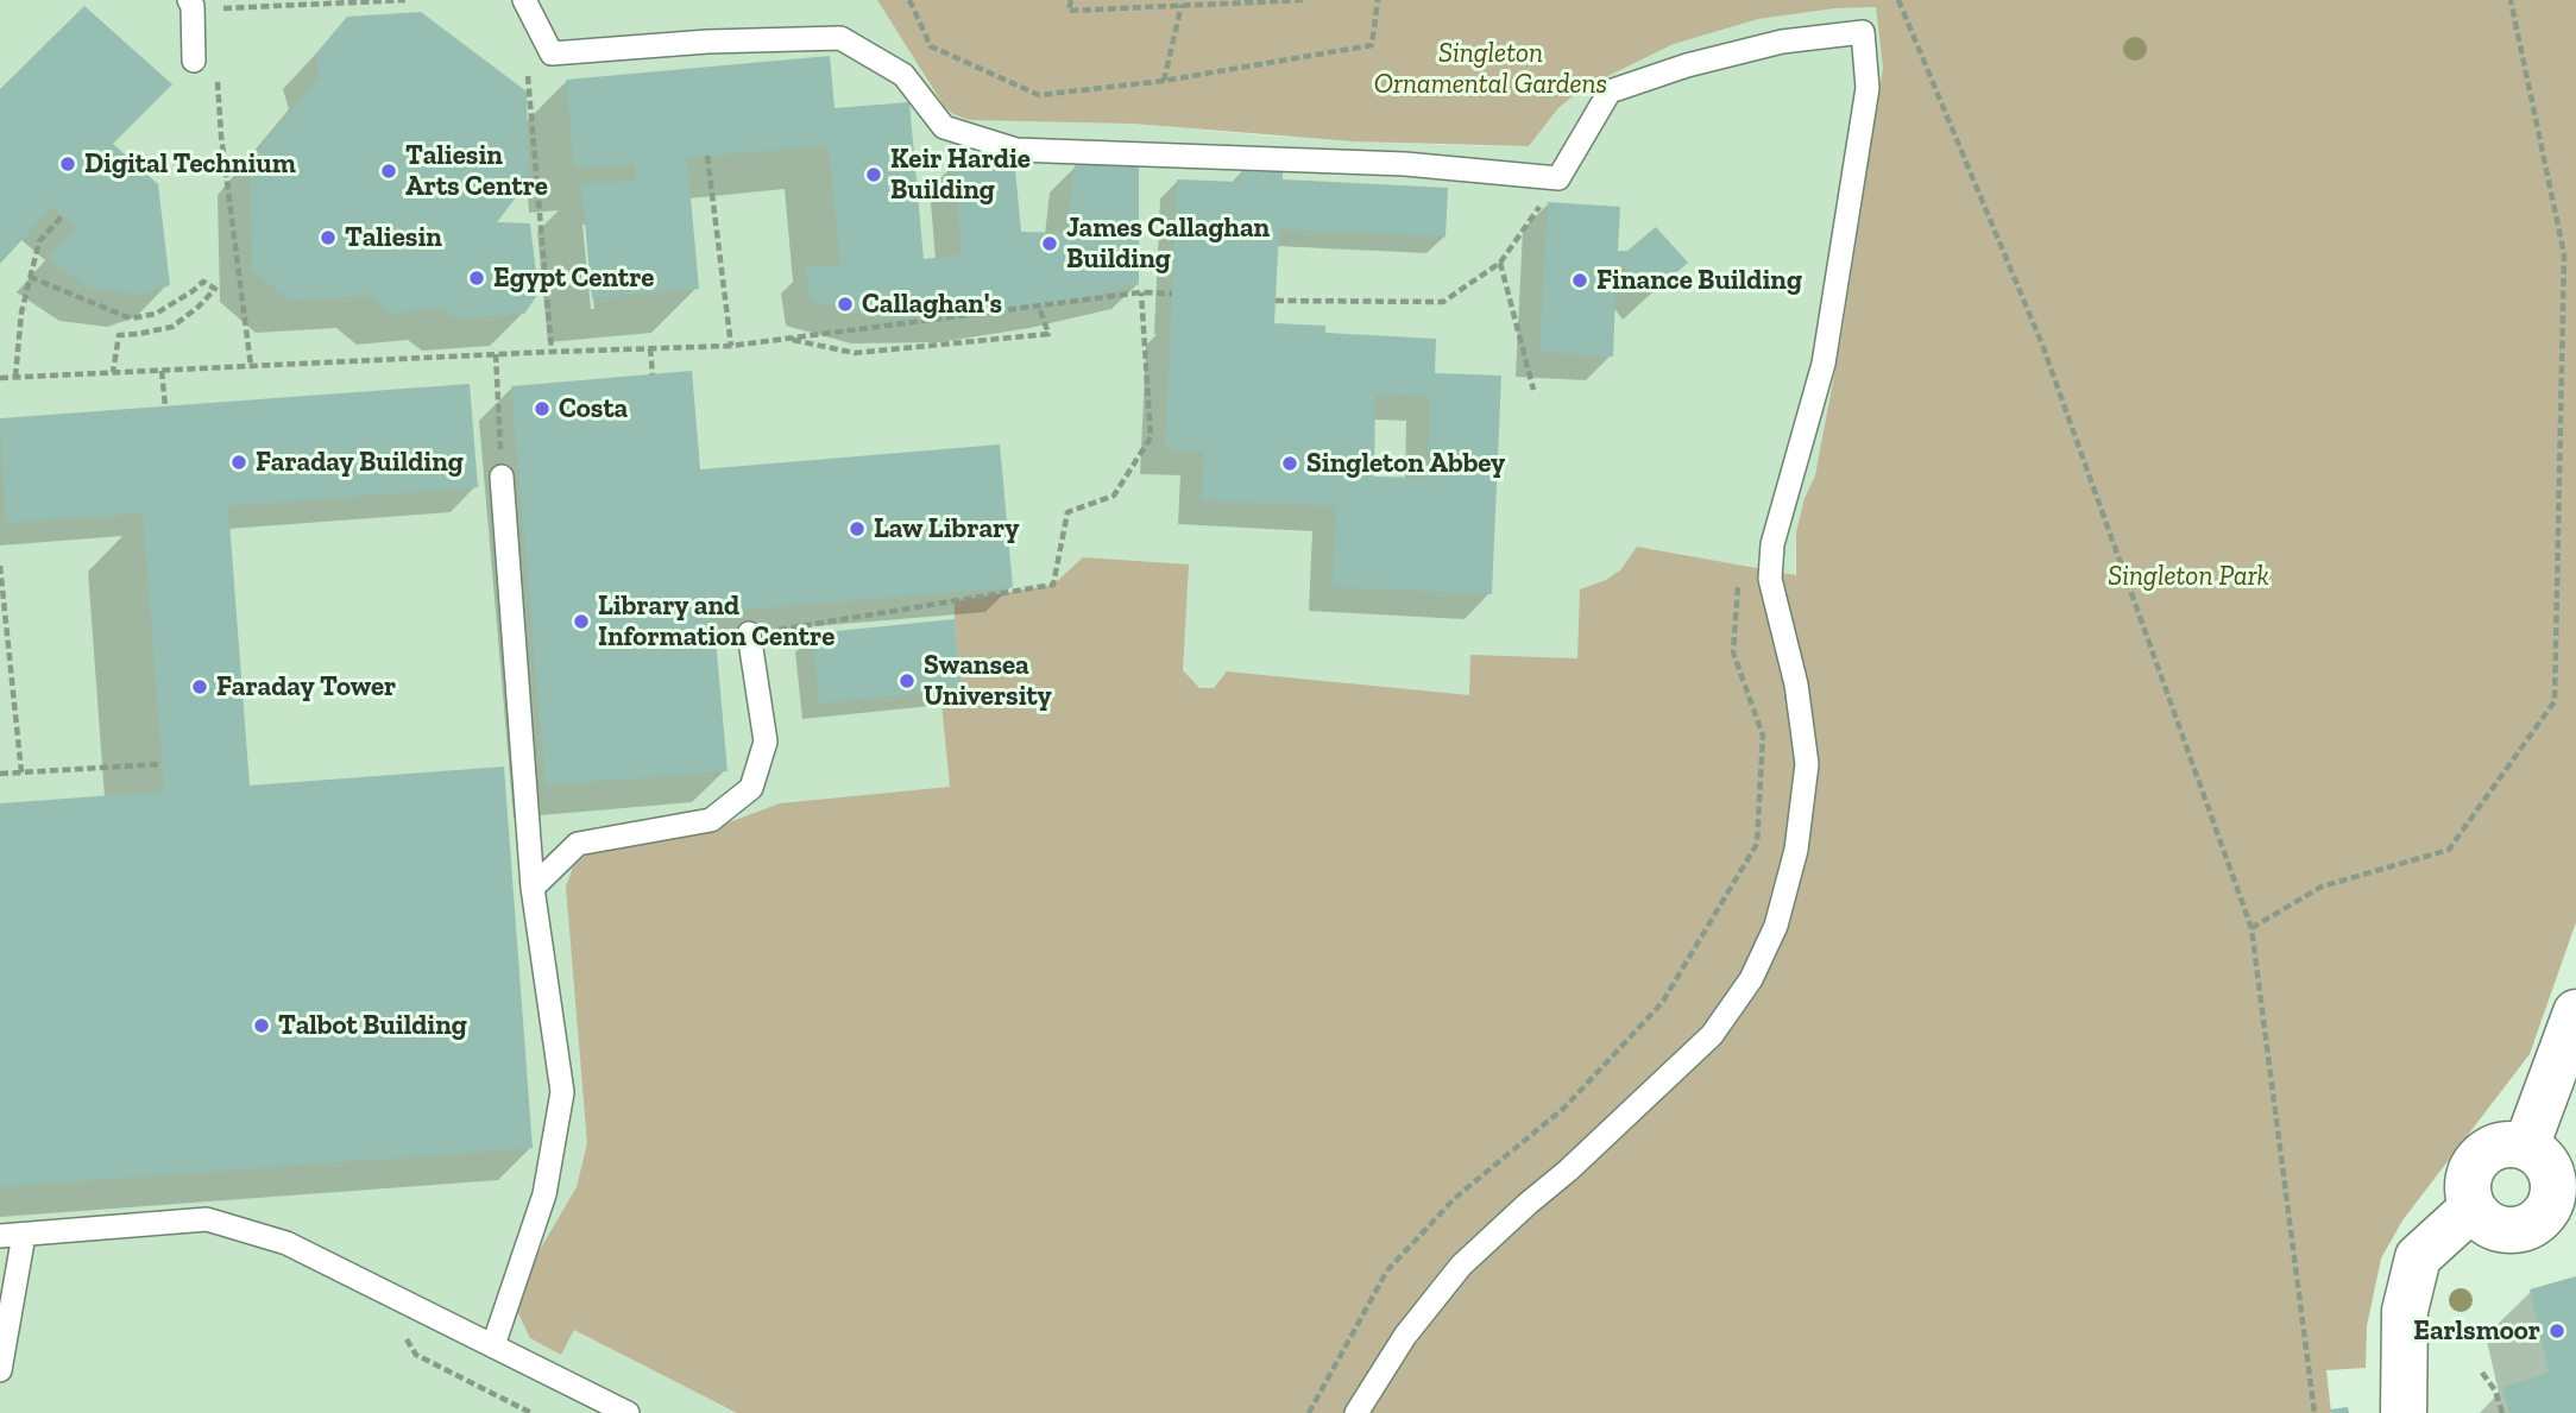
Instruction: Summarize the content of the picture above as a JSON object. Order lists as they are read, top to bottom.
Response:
{
  "parks": ["Singleton Ornamental Gardens", "Singleton Park"],
  "places": [
    "Digital Technium",
    "Taliesin Arts Centre",
    "Keir Hardie Building",
    "Taliesin",
    "James Callaghan Building",
    "Egypt Centre",
    "Finance Building",
    "Callaghan's",
    "Costa",
    "Faraday Building",
    "Singleton Abbey",
    "Law Library",
    "Library and Information Centre",
    "Swansea University",
    "Faraday Tower",
    "Talbot Building",
    "Earlsmoor"
  ]
}
